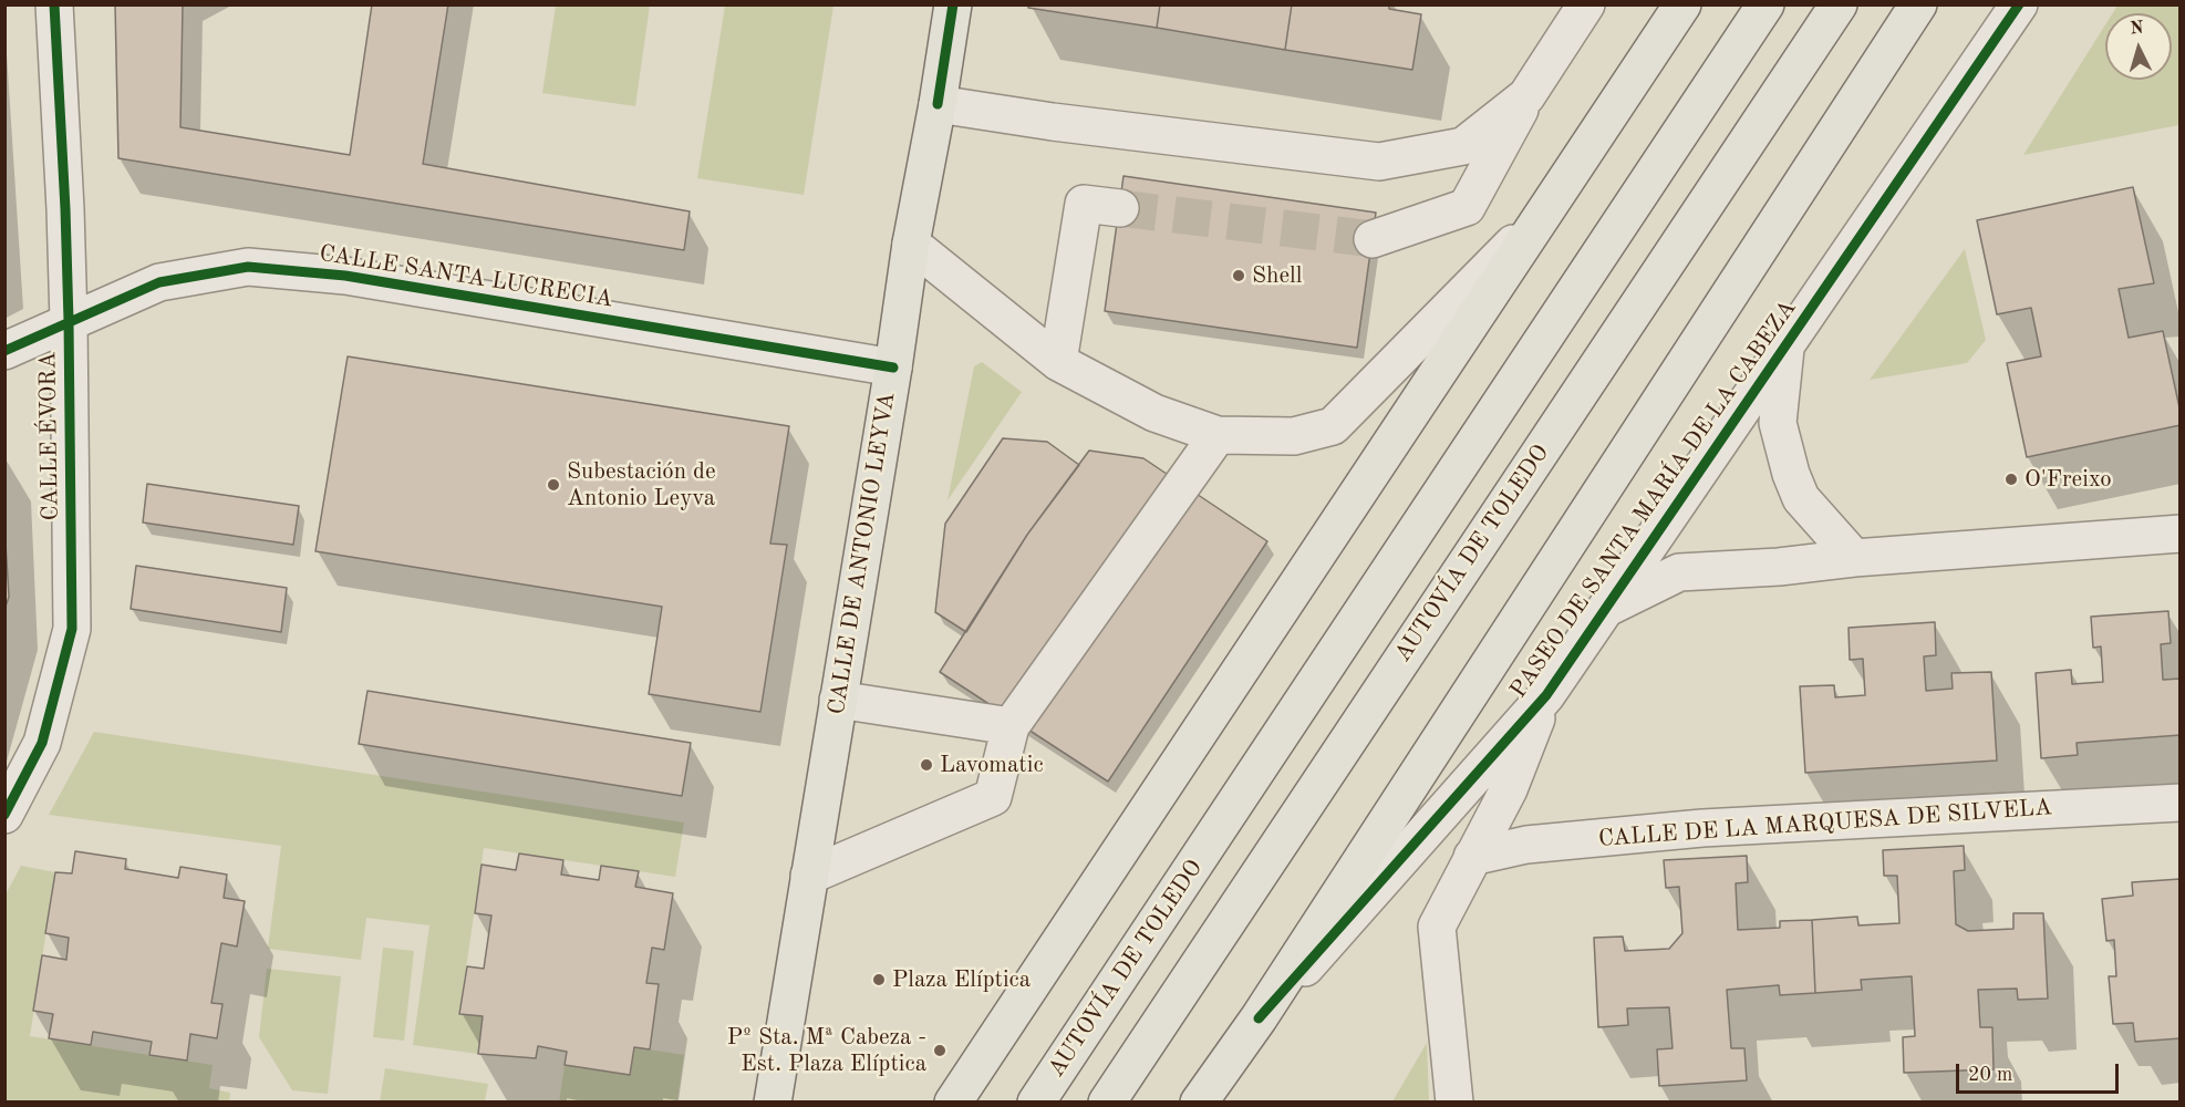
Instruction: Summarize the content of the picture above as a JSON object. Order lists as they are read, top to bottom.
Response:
{
  "streets": {
    "main road": ["CALLE DE ANTONIO LEYVA", "AUTOVÍA DE TOLEDO"],
    "street": [
      "CALLE SANTA LUCRECIA",
      "CALLE ÉVORA",
      "PASEO DE SANTA MARÍA DE LA CABEZA",
      "CALLE DE LA MARQUESA DE SILVELA"
    ]
  },
  "crossings": [
    ["CALLE SANTA LUCRECIA", "CALLE ÉVORA"],
    ["CALLE SANTA LUCRECIA", "CALLE DE ANTONIO LEYVA"],
    ["PASEO DE SANTA MARÍA DE LA CABEZA", "CALLE DE LA MARQUESA DE SILVELA"]
  ],
  "places": [
    "Shell",
    "O'Freixo",
    "Subestación de Antonio Leyva",
    "Lavomatic",
    "Plaza Elíptica",
    "Pº Sta. Mª Cabeza - Est. Plaza Elíptica"
  ],
  "scale_bar": "20 m",
  "north": "top"
}
